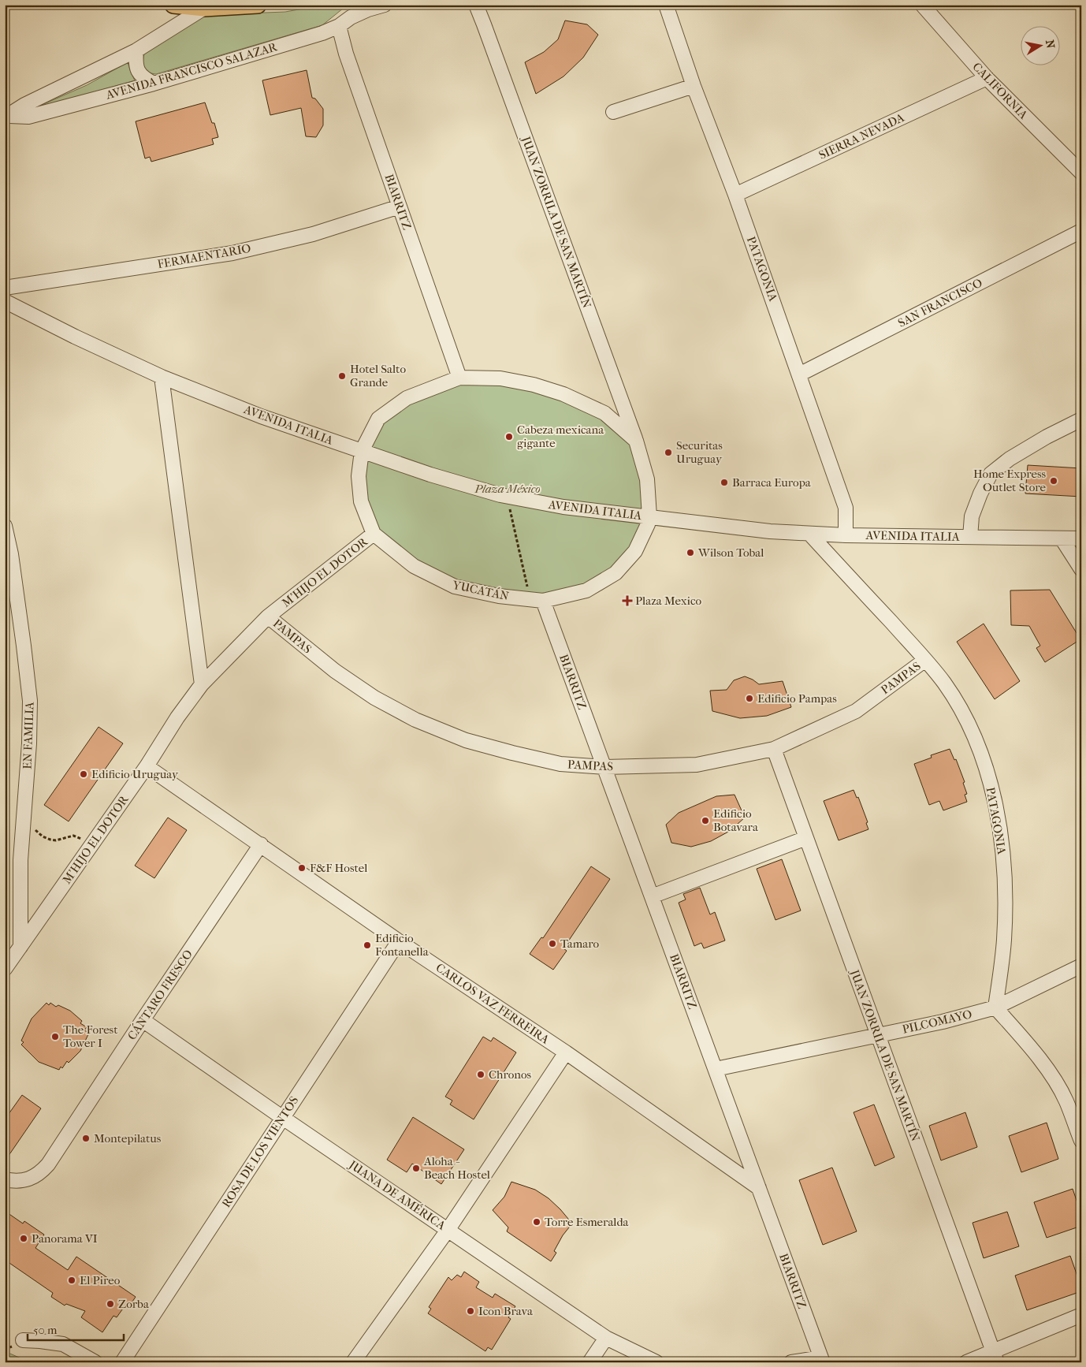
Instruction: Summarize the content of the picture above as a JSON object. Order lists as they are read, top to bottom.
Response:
{
  "streets": {
    "street": [
      "AVENIDA FRANCISCO SALAZAR",
      "CALIFORNIA",
      "SIERRA NEVADA",
      "BIARRITZ",
      "JUAN ZORRILA DE SAN MARTÍN",
      "FERMAENTARIO",
      "PATAGONIA",
      "SAN FRANCISCO",
      "AVENIDA ITALIA",
      "M'HIJO EL DOTOR",
      "YUCATÁN",
      "PAMPAS",
      "EN FAMILIA",
      "CÁNTARO FRESCO",
      "CARLOS VAZ FERREIRA",
      "PILCOMAYO",
      "ROSA DE LOS VIENTOS",
      "JUANA DE AMÉRICA"
    ]
  },
  "crossings": [
    ["AVENIDA FRANCISCO SALAZAR", "BIARRITZ"],
    ["CALIFORNIA", "SIERRA NEVADA"],
    ["SIERRA NEVADA", "PATAGONIA"],
    ["BIARRITZ", "FERMAENTARIO"],
    ["BIARRITZ", "YUCATÁN"],
    ["BIARRITZ", "PAMPAS"],
    ["BIARRITZ", "CARLOS VAZ FERREIRA"],
    ["BIARRITZ", "PILCOMAYO"],
    ["JUAN ZORRILA DE SAN MARTÍN", "AVENIDA ITALIA"],
    ["JUAN ZORRILA DE SAN MARTÍN", "YUCATÁN"],
    ["JUAN ZORRILA DE SAN MARTÍN", "PAMPAS"],
    ["JUAN ZORRILA DE SAN MARTÍN", "PILCOMAYO"],
    ["PATAGONIA", "SAN FRANCISCO"],
    ["PATAGONIA", "AVENIDA ITALIA"],
    ["PATAGONIA", "PAMPAS"],
    ["PATAGONIA", "PILCOMAYO"],
    ["AVENIDA ITALIA", "YUCATÁN"],
    ["M'HIJO EL DOTOR", "YUCATÁN"],
    ["M'HIJO EL DOTOR", "PAMPAS"],
    ["M'HIJO EL DOTOR", "EN FAMILIA"],
    ["M'HIJO EL DOTOR", "CARLOS VAZ FERREIRA"],
    ["CÁNTARO FRESCO", "CARLOS VAZ FERREIRA"],
    ["CÁNTARO FRESCO", "JUANA DE AMÉRICA"],
    ["CARLOS VAZ FERREIRA", "ROSA DE LOS VIENTOS"],
    ["ROSA DE LOS VIENTOS", "JUANA DE AMÉRICA"]
  ],
  "parks": ["Plaza México"],
  "places": {
    "other": [
      "Hotel Salto Grande",
      "Cabeza mexicana gigante",
      "Securitas Uruguay",
      "Home Express Outlet Store",
      "Barraca Europa",
      "Wilson Tobal",
      "Edificio Pampas",
      "Edificio Uruguay",
      "Edificio Botavara",
      "F&F Hostel",
      "Tamaro",
      "Edificio Fontanella",
      "The Forest Tower I",
      "Chronos",
      "Montepilatus",
      "Aloha - Beach Hostel",
      "Torre Esmeralda",
      "Panorama VI",
      "El Pireo",
      "Zorba",
      "Icon Brava"
    ],
    "health": ["Plaza Mexico"]
  },
  "scale_bar": "50 m",
  "north": "right"
}
